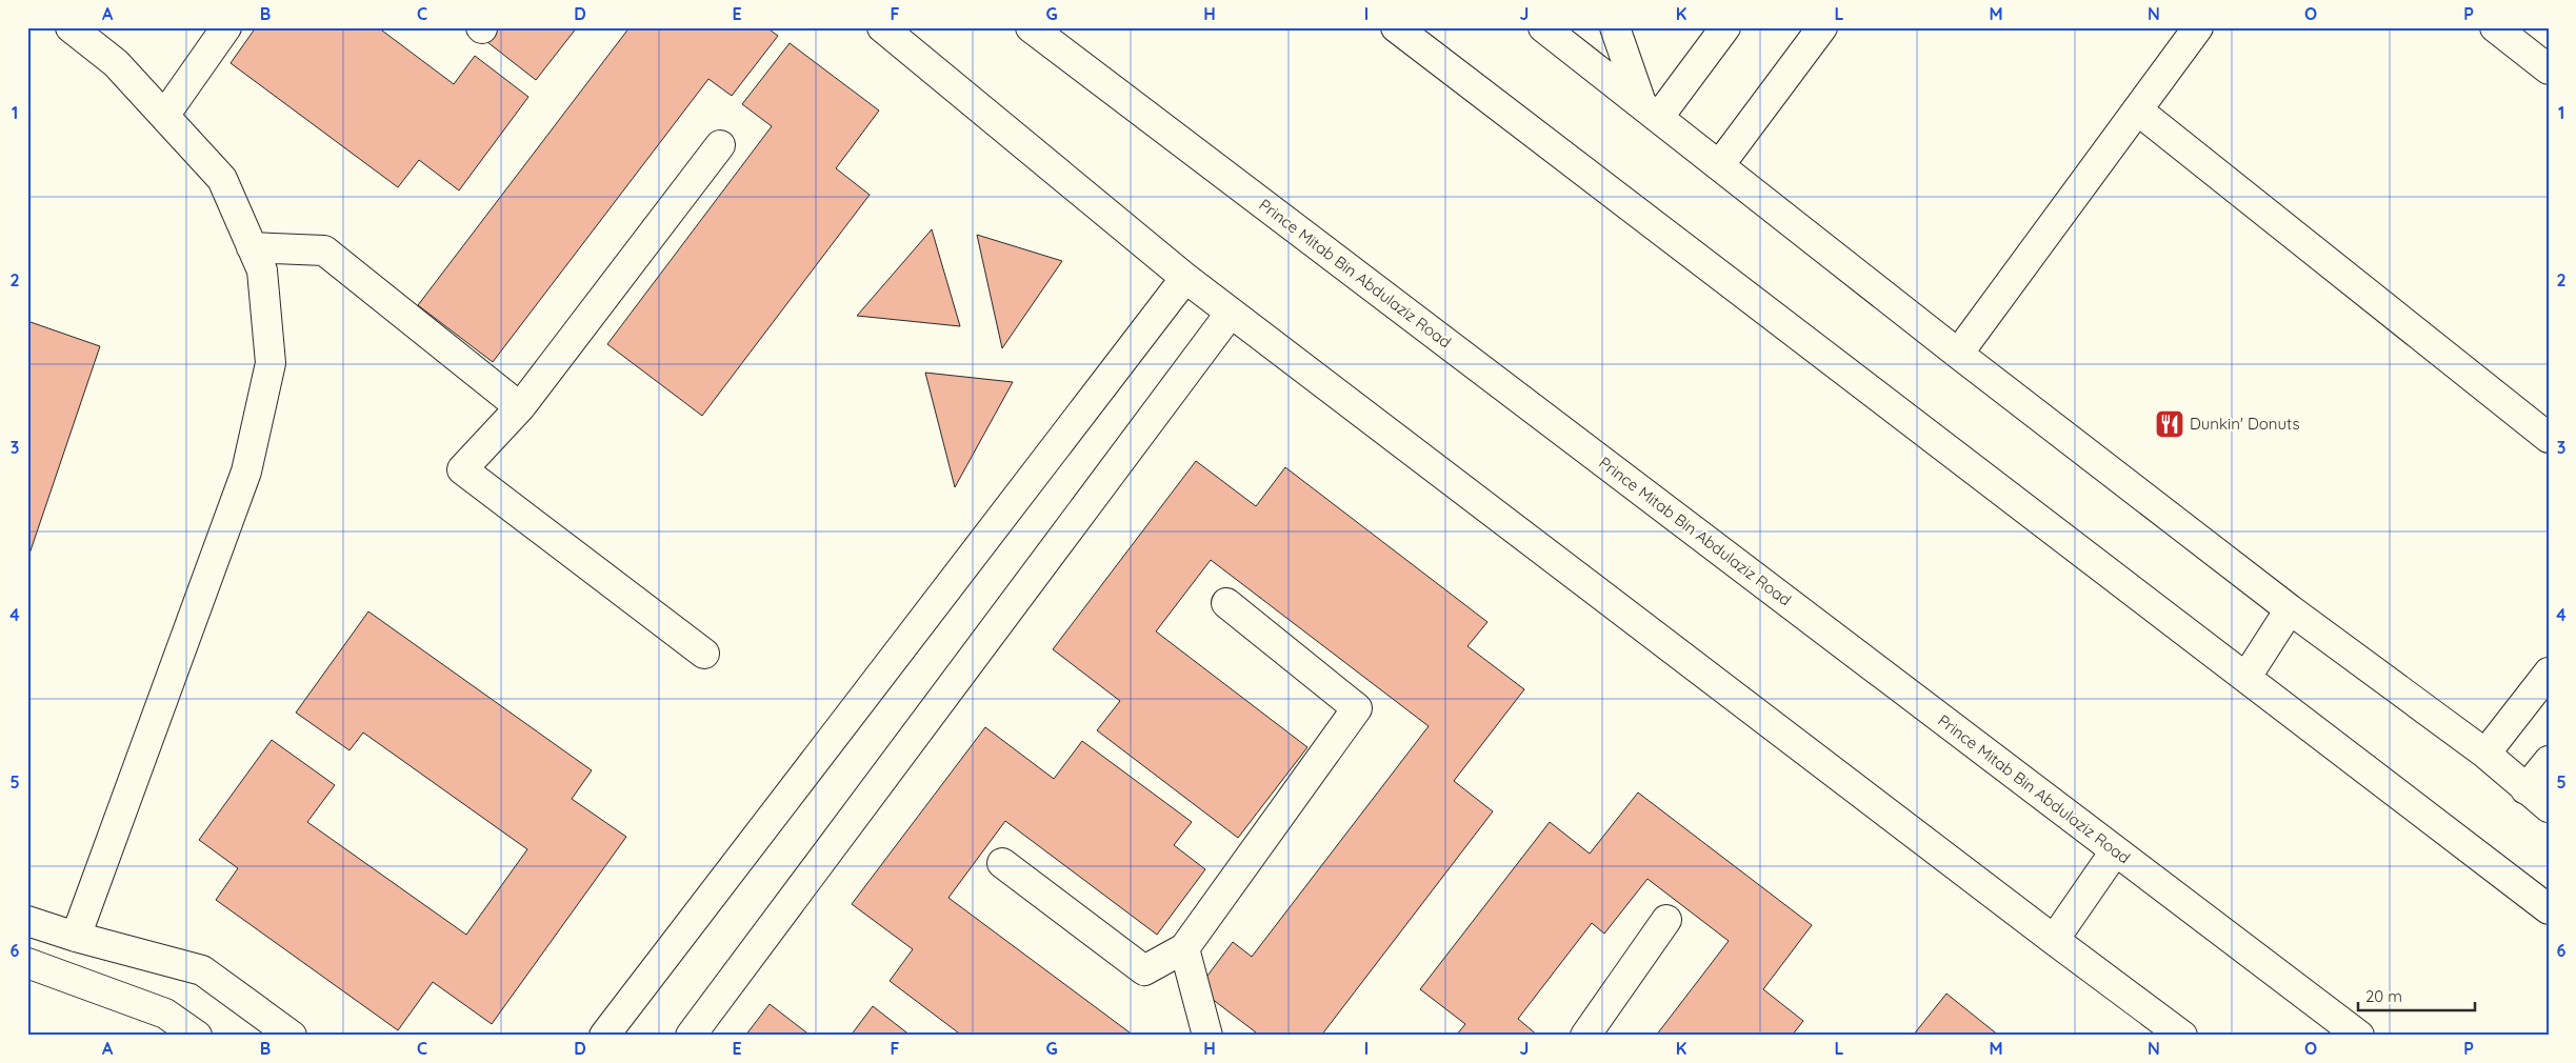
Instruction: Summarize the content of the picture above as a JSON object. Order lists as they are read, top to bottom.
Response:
{
  "streets": {
    "street": ["Prince Mitab Bin Abdulaziz Road"]
  },
  "places": {
    "restaurant": ["Dunkin' Donuts"]
  },
  "scale_bar": "20 m",
  "grid": {
    "columns": [
      "A",
      "B",
      "C",
      "D",
      "E",
      "F",
      "G",
      "H",
      "I",
      "J",
      "K",
      "L",
      "M",
      "N",
      "O",
      "P"
    ],
    "rows": [
      "1",
      "2",
      "3",
      "4",
      "5",
      "6"
    ]
  }
}
